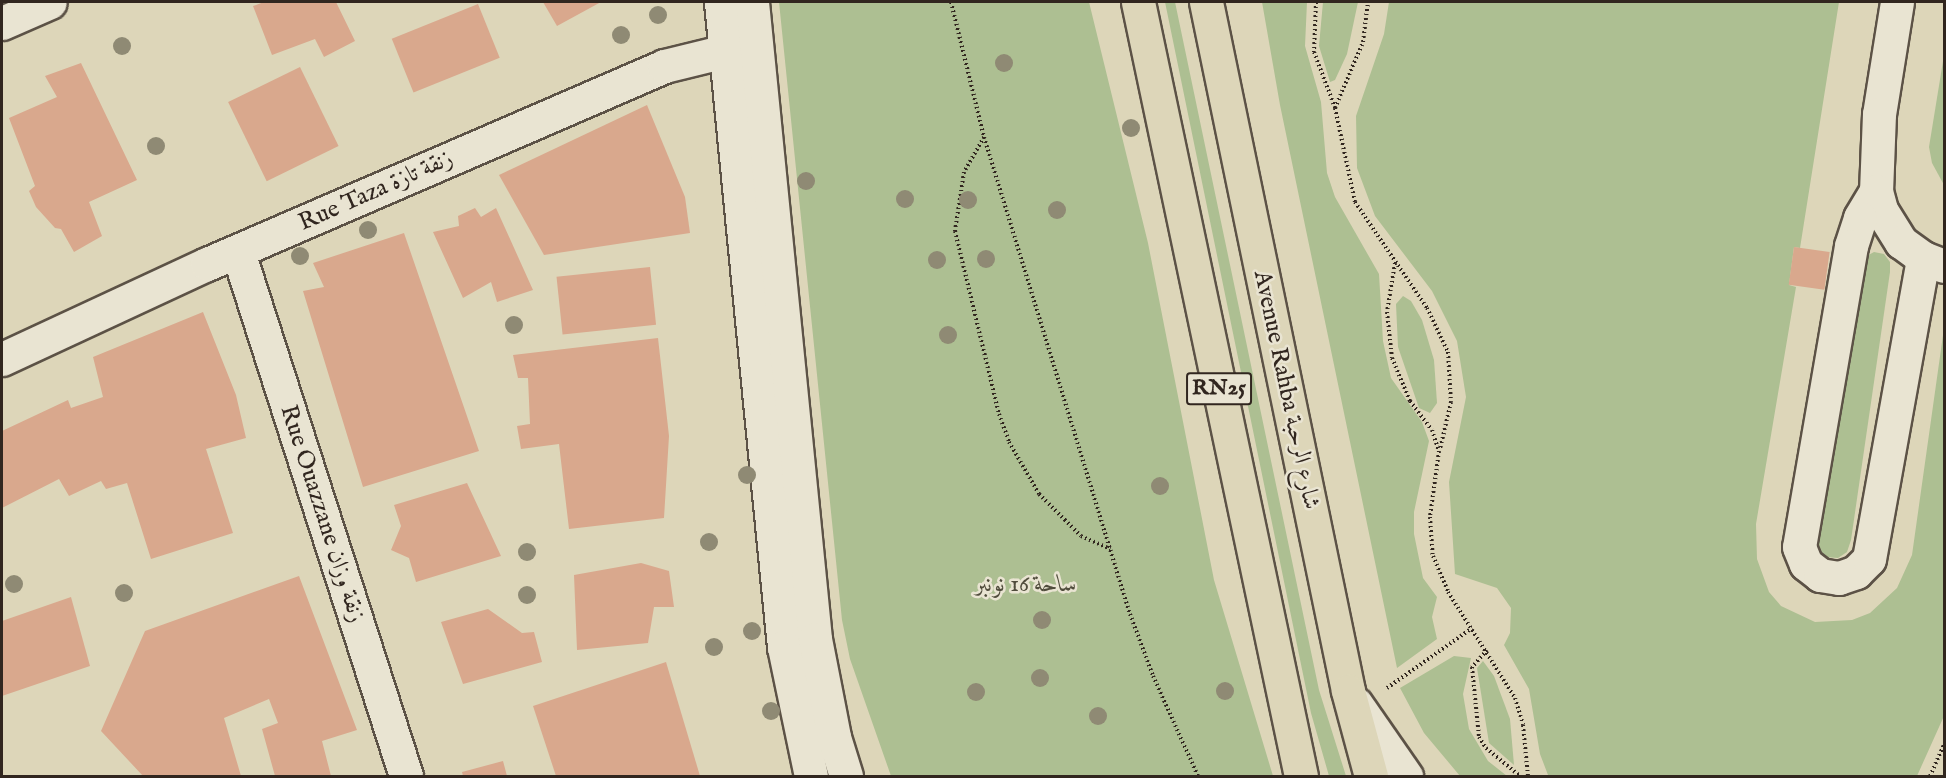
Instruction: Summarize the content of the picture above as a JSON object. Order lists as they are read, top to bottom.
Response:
{
  "streets": {
    "highway": ["RN25", "Avenue Rahba شارع الرحبة"],
    "street": ["Rue Taza زنقة تازة", "Rue Ouazzane زنقة وزان"]
  },
  "crossings": [
    ["Rue Taza زنقة تازة", "Rue Ouazzane زنقة وزان"]
  ],
  "parks": ["ساحة 16 نونبر"]
}
